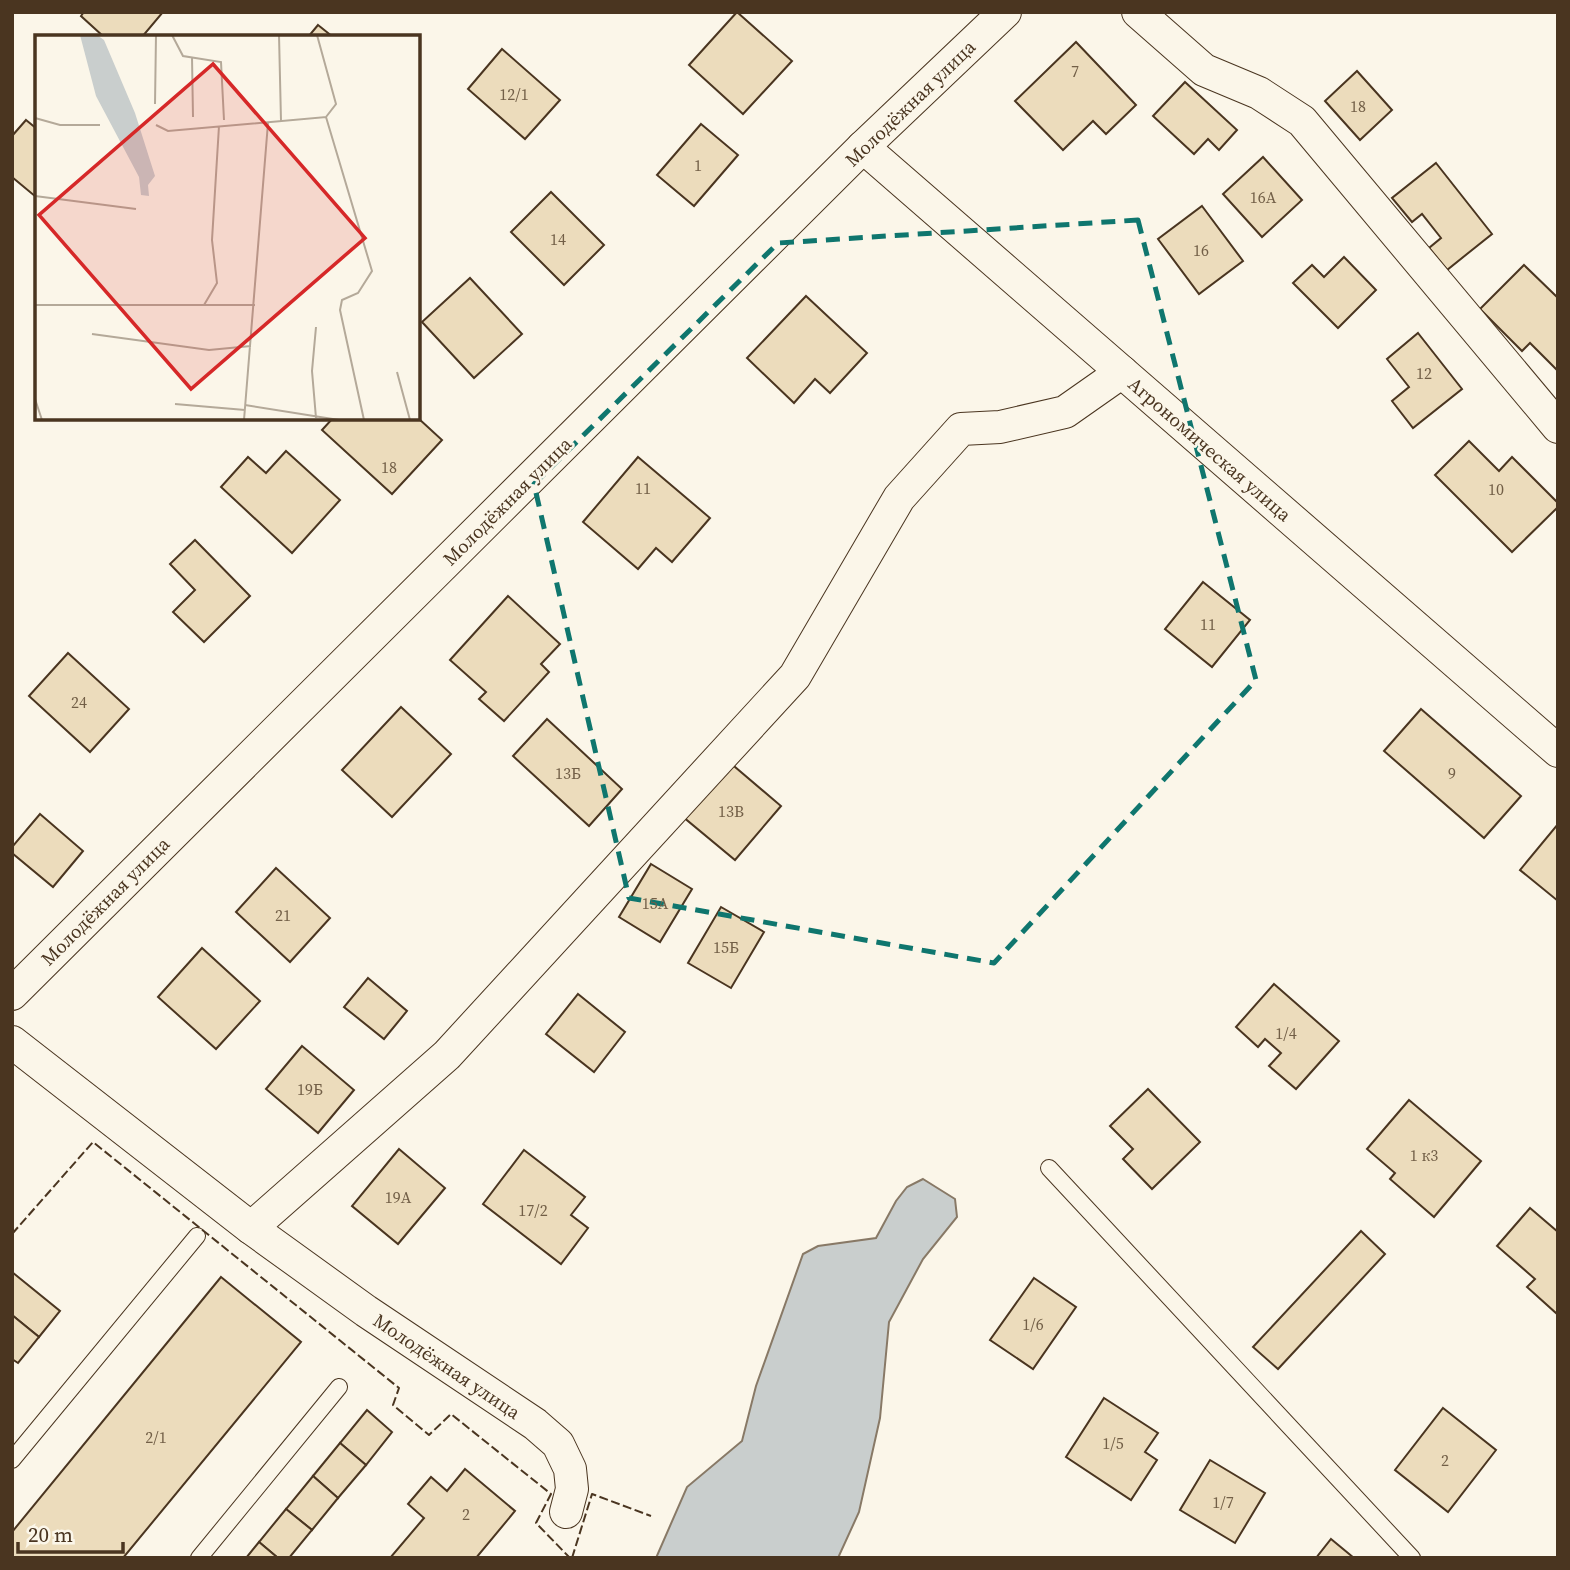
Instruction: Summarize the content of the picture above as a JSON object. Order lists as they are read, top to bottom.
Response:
{
  "streets": {
    "street": ["Молодёжная улица", "Агрономическая улица"]
  },
  "crossings": [
    ["Молодёжная улица", "Агрономическая улица"]
  ],
  "house_numbers": [
    "7",
    "12/1",
    "18",
    "1",
    "16А",
    "14",
    "16",
    "12",
    "18",
    "11",
    "10",
    "11",
    "24",
    "13Б",
    "9",
    "13В",
    "15А",
    "21",
    "15Б",
    "1/4",
    "19Б",
    "1 к3",
    "19А",
    "17/2",
    "1/6",
    "2/1",
    "1/5",
    "2",
    "1/7",
    "2"
  ],
  "scale_bar": "20 m"
}
